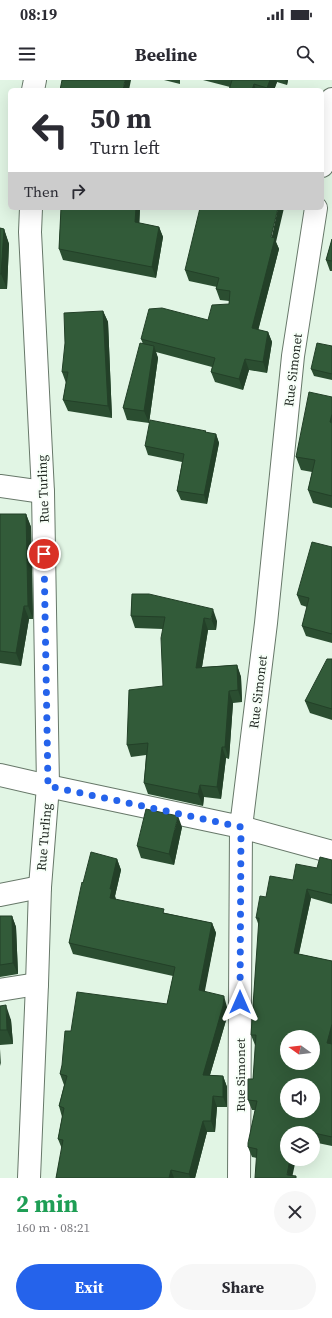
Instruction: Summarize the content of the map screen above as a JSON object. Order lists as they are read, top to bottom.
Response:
{
  "streets": {
    "street": ["Rue Simonet", "Rue Turling"]
  },
  "north": "left",
  "page": {
    "status": "08:19",
    "header": "Beeline",
    "turn": ["50 m", "Turn left"],
    "then": "Then",
    "heading": ["2 min", "160 m · 08:21"],
    "buttons": ["Exit", "Share"]
  }
}
